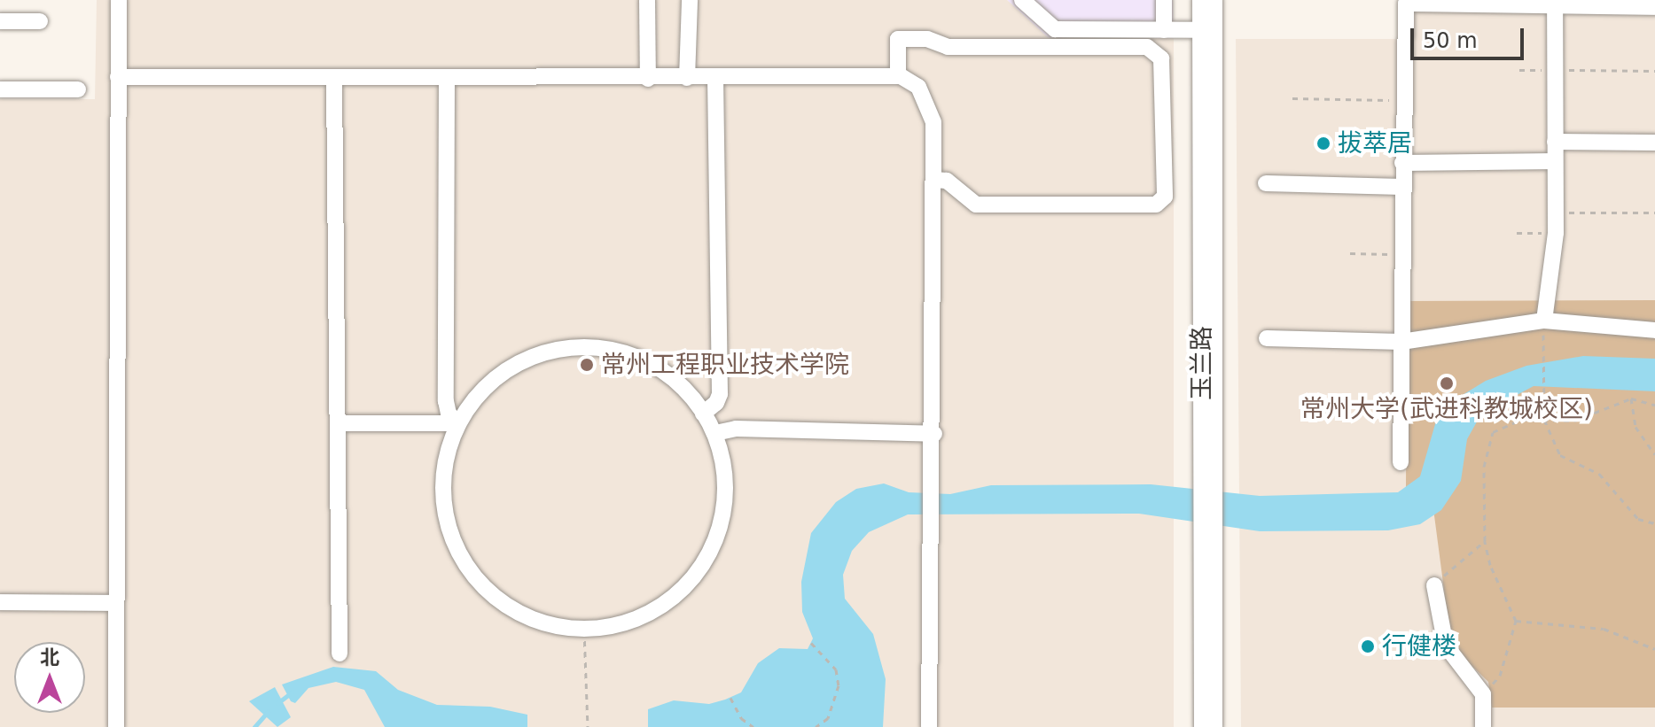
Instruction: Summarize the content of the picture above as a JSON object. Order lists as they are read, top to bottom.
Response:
{
  "streets": {
    "street": ["玉兰路"]
  },
  "places": [
    "拔萃居",
    "常州工程职业技术学院",
    "常州大学(武进科教城校区)",
    "行健楼"
  ],
  "scale_bar": "50 m",
  "north": "top"
}
